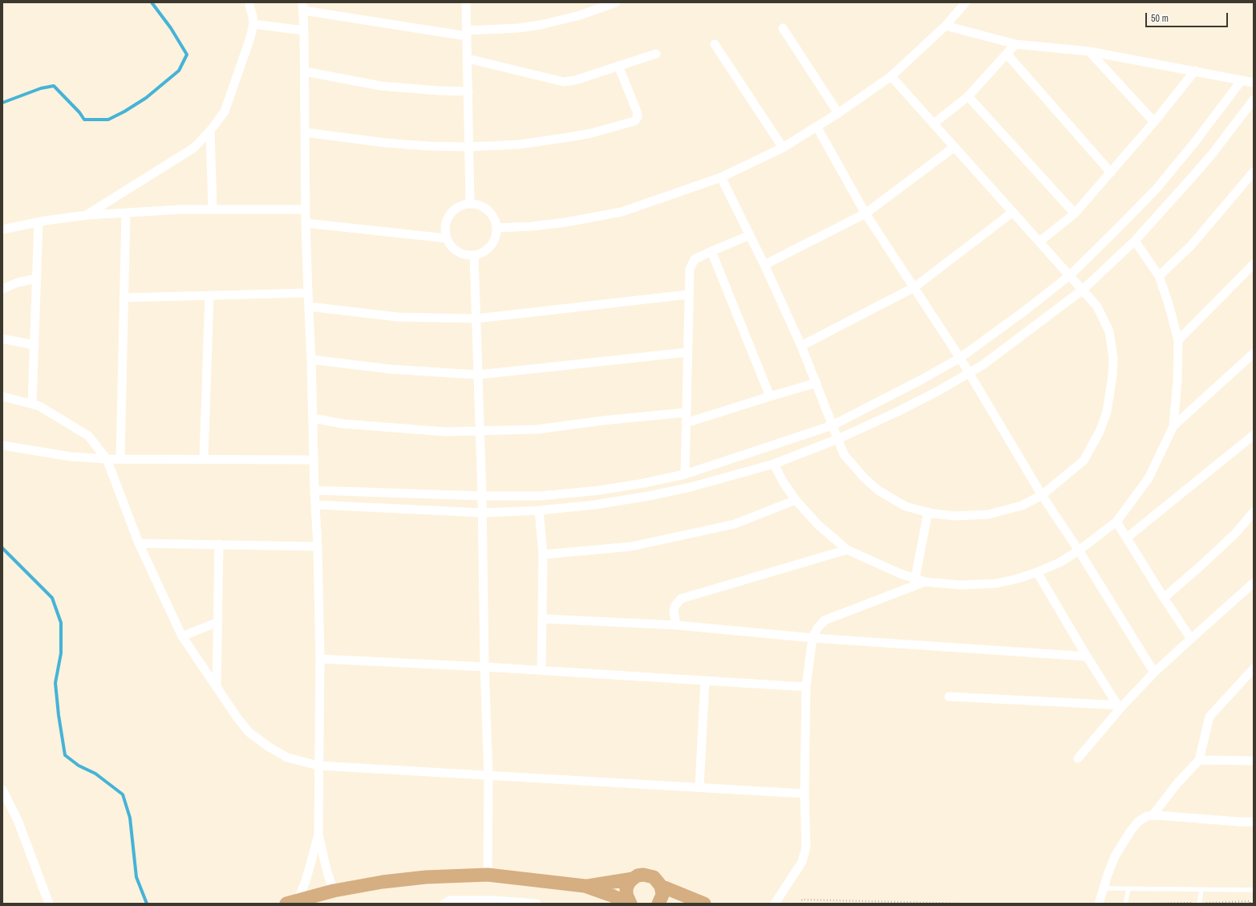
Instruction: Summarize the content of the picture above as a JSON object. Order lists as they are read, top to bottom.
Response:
{
  "scale_bar": "50 m"
}
